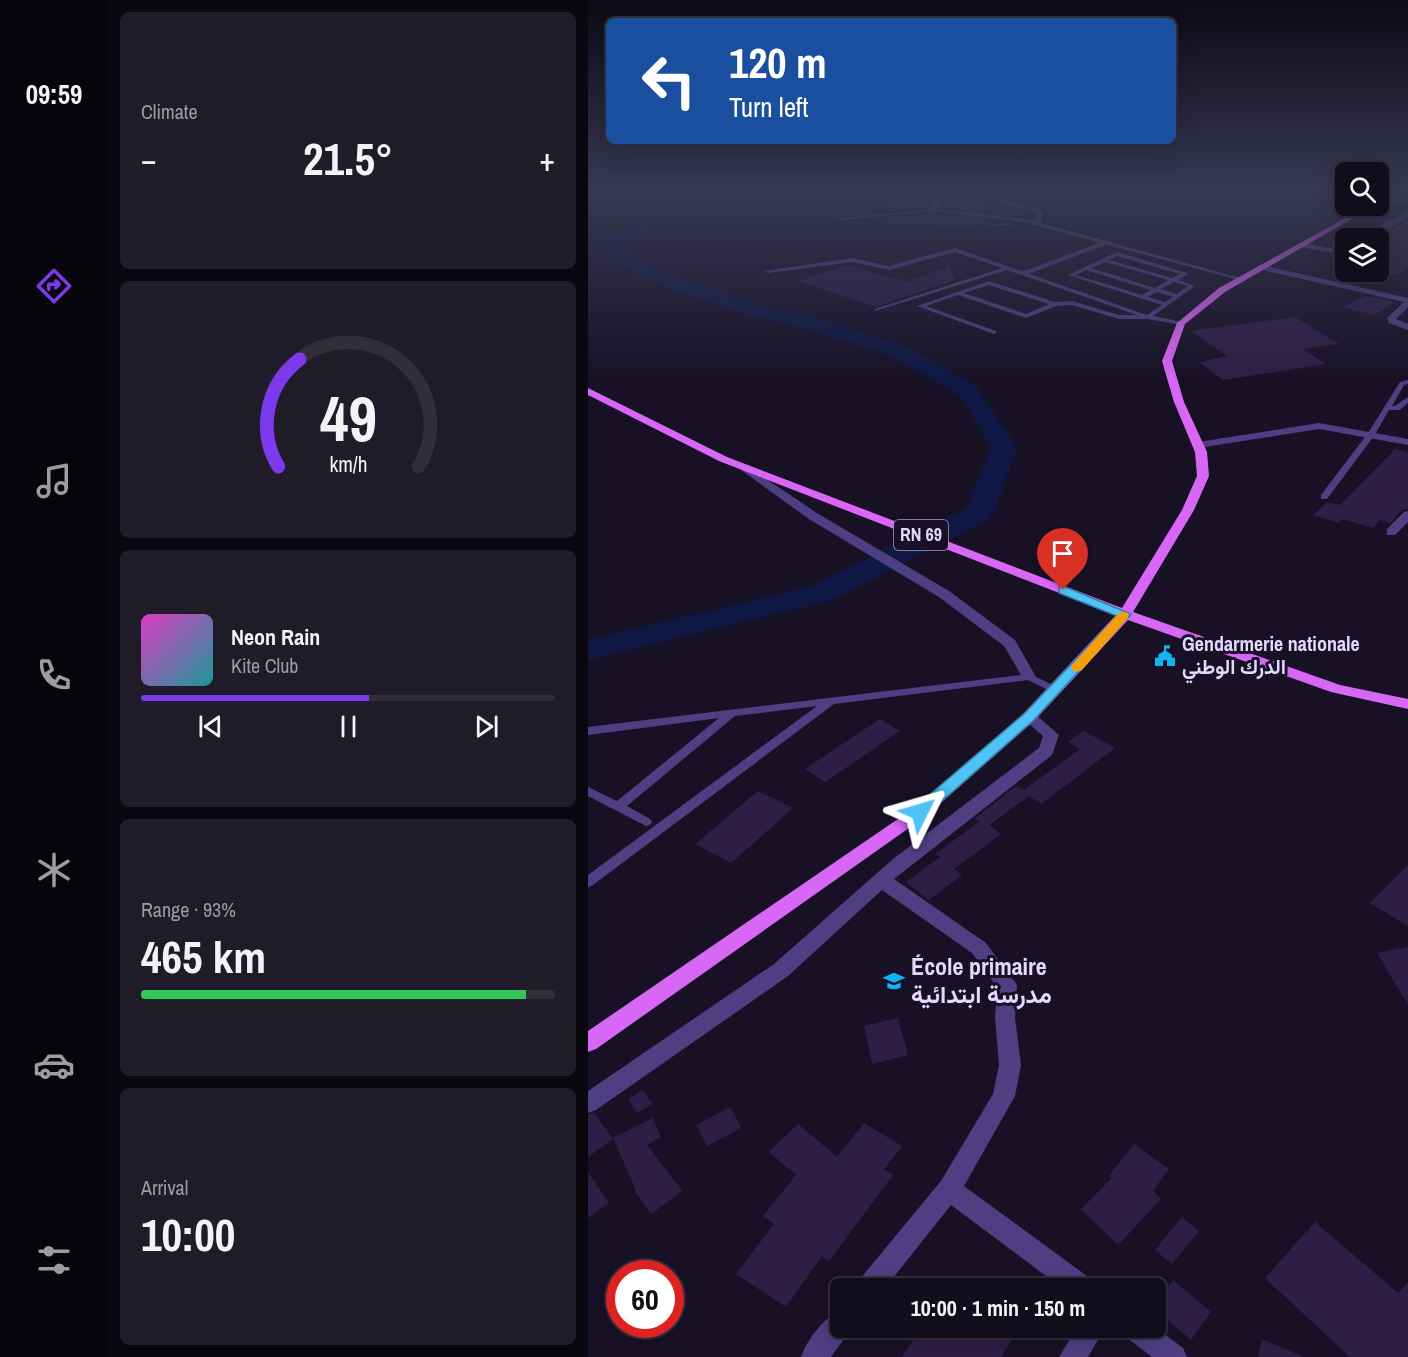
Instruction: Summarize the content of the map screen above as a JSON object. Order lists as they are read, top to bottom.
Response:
{
  "streets": {
    "main road": ["RN 69"]
  },
  "places": {
    "public building": ["Gendarmerie nationale الدرك الوطني"],
    "school or university": ["École primaire مدرسة ابتدائية"]
  },
  "page": {
    "tabs": "09:59",
    "tile": [
      "Climate",
      ["Range · 93%", "465 km"],
      ["Arrival", "10:00"]
    ],
    "turn": ["120 m", "Turn left"],
    "heat": ["−", "21.5°", "+"],
    "song": ["Neon Rain", "Kite Club"],
    "limit": "60",
    "trip": "10:00 · 1 min · 150 m",
    "gauge": ["49", "km/h"]
  }
}
